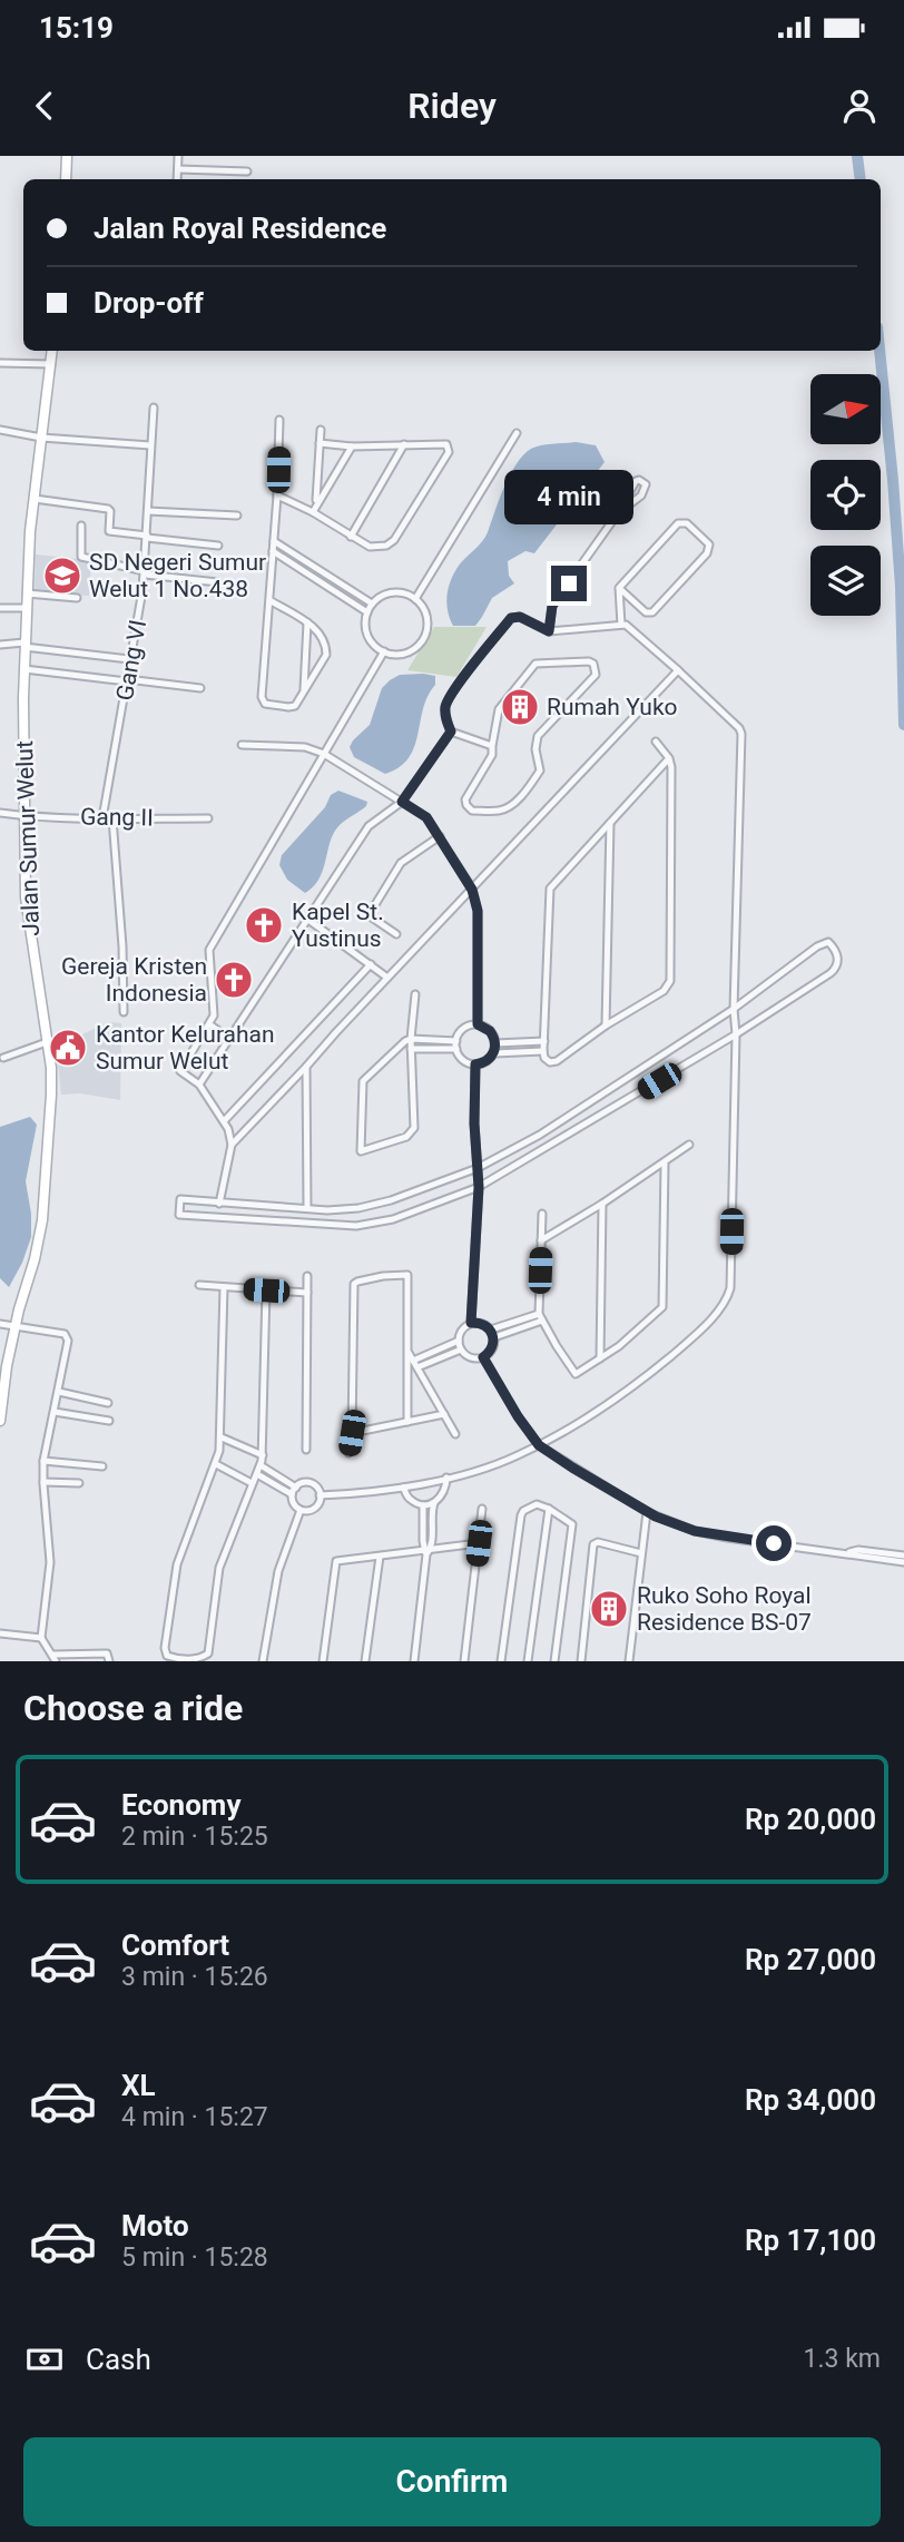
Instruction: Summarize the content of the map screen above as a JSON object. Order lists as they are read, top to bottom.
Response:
{
  "streets": {
    "street": ["Gang VI", "Gang II", "Jalan Sumur Welut"]
  },
  "crossings": [
    ["Gang VI", "Gang II"],
    ["Gang II", "Jalan Sumur Welut"]
  ],
  "places": {
    "school or university": ["SD Negeri Sumur Welut 1 No.438"],
    "building": ["Rumah Yuko", "Ruko Soho Royal Residence BS-07"],
    "church": ["Kapel St. Yustinus", "Gereja Kristen Indonesia"],
    "public building": ["Kantor Kelurahan Sumur Welut"]
  },
  "north": "right",
  "page": {
    "status": "15:19",
    "header": "Ridey",
    "banner": ["Jalan Royal Residence", "Drop-off"],
    "bubble": "4 min",
    "heading": "Choose a ride",
    "list": [
      {
        "name": "Economy",
        "note": "2 min · 15:25",
        "value": "Rp 20,000"
      },
      {
        "name": "Comfort",
        "note": "3 min · 15:26",
        "value": "Rp 27,000"
      },
      {
        "name": "XL",
        "note": "4 min · 15:27",
        "value": "Rp 34,000"
      },
      {
        "name": "Moto",
        "note": "5 min · 15:28",
        "value": "Rp 17,100"
      }
    ],
    "pay": ["Cash", "1.3 km"],
    "buttons": "Confirm"
  }
}
